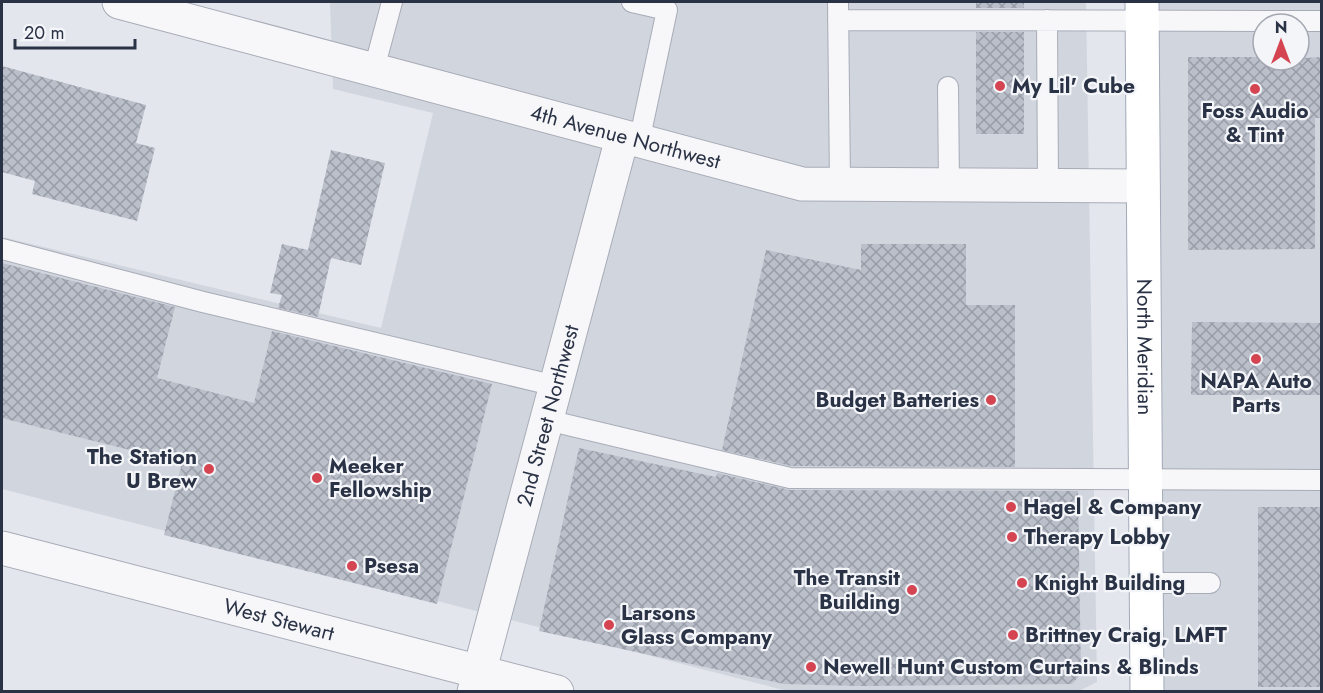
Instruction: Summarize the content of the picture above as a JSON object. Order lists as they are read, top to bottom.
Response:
{
  "streets": {
    "main road": ["North Meridian"],
    "street": ["4th Avenue Northwest", "2nd Street Northwest", "West Stewart"]
  },
  "crossings": [
    ["4th Avenue Northwest", "North Meridian"],
    ["4th Avenue Northwest", "2nd Street Northwest"],
    ["2nd Street Northwest", "West Stewart"]
  ],
  "places": [
    "My Lil' Cube",
    "Foss Audio & Tint",
    "NAPA Auto Parts",
    "Budget Batteries",
    "The Station U Brew",
    "Meeker Fellowship",
    "Hagel & Company",
    "Therapy Lobby",
    "Psesa",
    "Knight Building",
    "The Transit Building",
    "Larsons Glass Company",
    "Brittney Craig, LMFT",
    "Newell Hunt Custom Curtains & Blinds"
  ],
  "scale_bar": "20 m",
  "north": "top"
}
